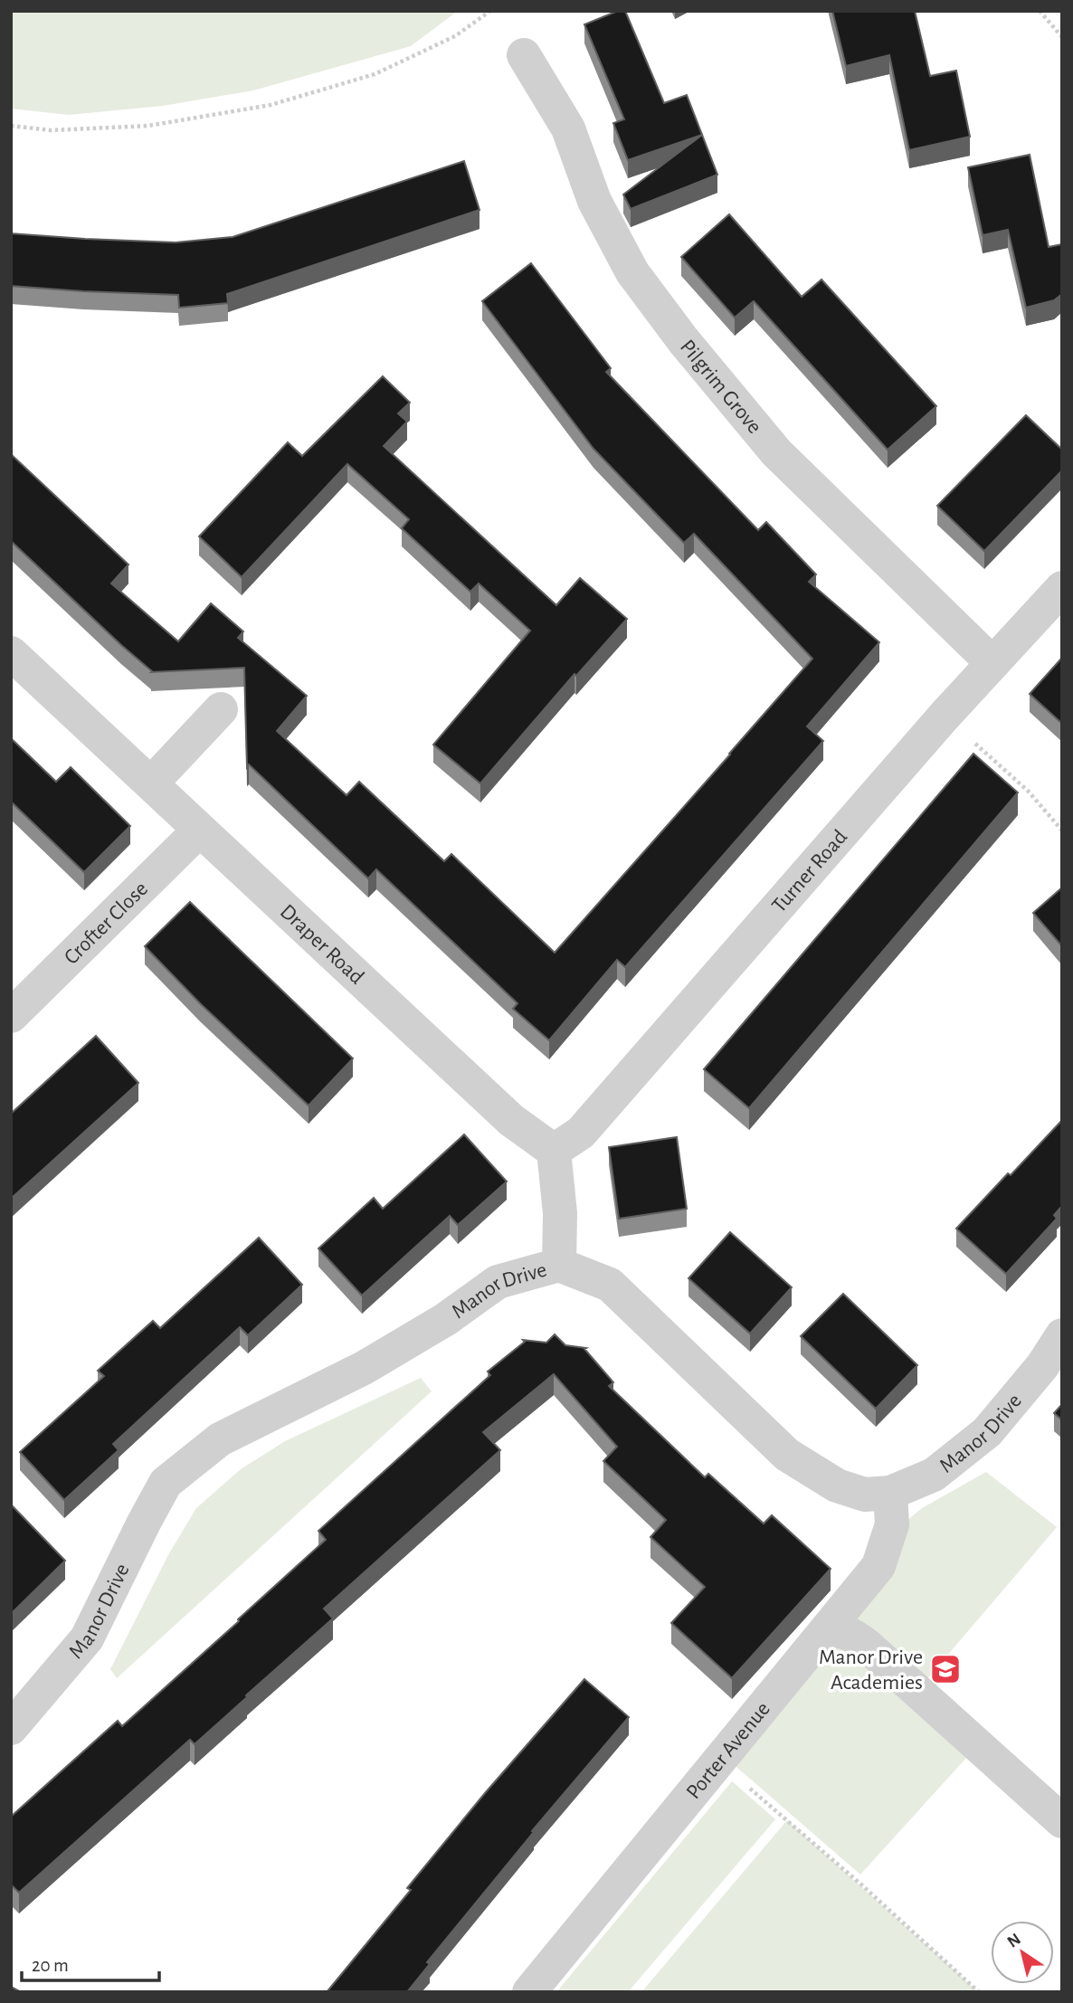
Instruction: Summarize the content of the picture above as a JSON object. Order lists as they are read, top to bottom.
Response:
{
  "streets": {
    "street": [
      "Pilgrim Grove",
      "Turner Road",
      "Crofter Close",
      "Draper Road",
      "Manor Drive",
      "Porter Avenue"
    ]
  },
  "crossings": [
    ["Pilgrim Grove", "Turner Road"],
    ["Turner Road", "Draper Road"],
    ["Crofter Close", "Draper Road"],
    ["Manor Drive", "Porter Avenue"]
  ],
  "places": {
    "school or university": ["Manor Drive Academies"]
  },
  "scale_bar": "20 m",
  "north": "top left"
}
